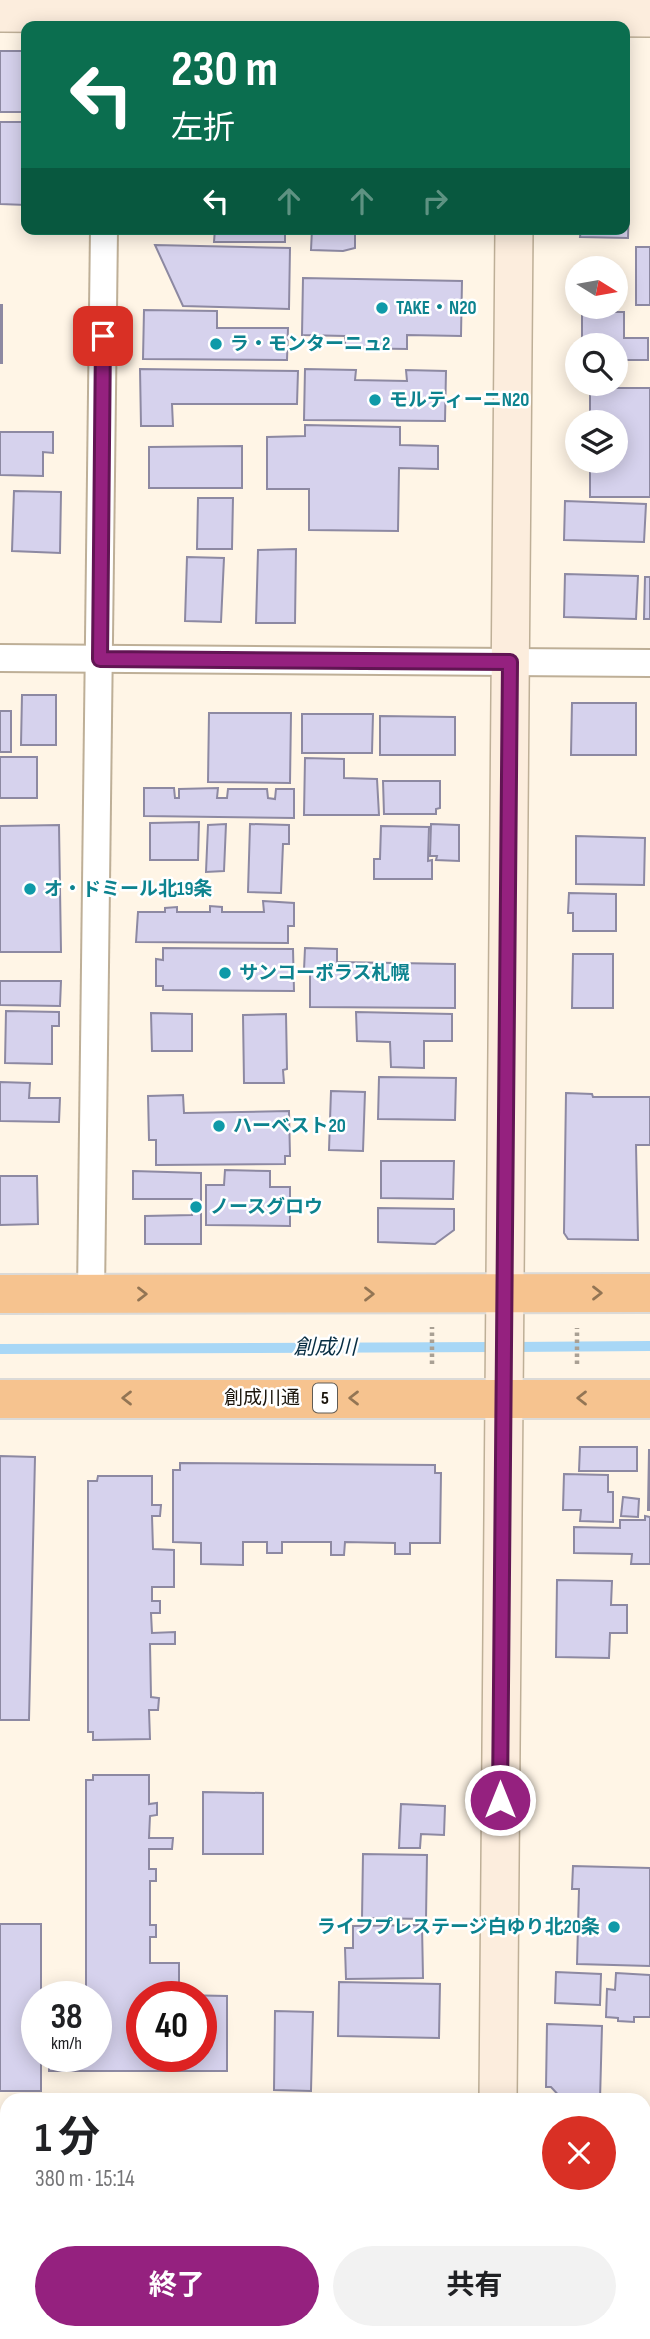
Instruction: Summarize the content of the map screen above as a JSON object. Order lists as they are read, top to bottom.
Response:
{
  "streets": {
    "highway": ["創成川通", "5"]
  },
  "water": ["創成川"],
  "places": [
    "TAKE・N20",
    "ラ・モンターニュ2",
    "モルティーニN20",
    "オ・ドミール北19条",
    "サンコーポラス札幌",
    "ハーベスト20",
    "ノースグロウ",
    "ライフプレステージ白ゆり北20条"
  ],
  "north": "right",
  "page": {
    "turn": ["230 m", "左折"],
    "speed": "38 km/h",
    "limit": "40",
    "heading": ["1 分", "380 m · 15:14"],
    "buttons": ["終了", "共有"]
  }
}
